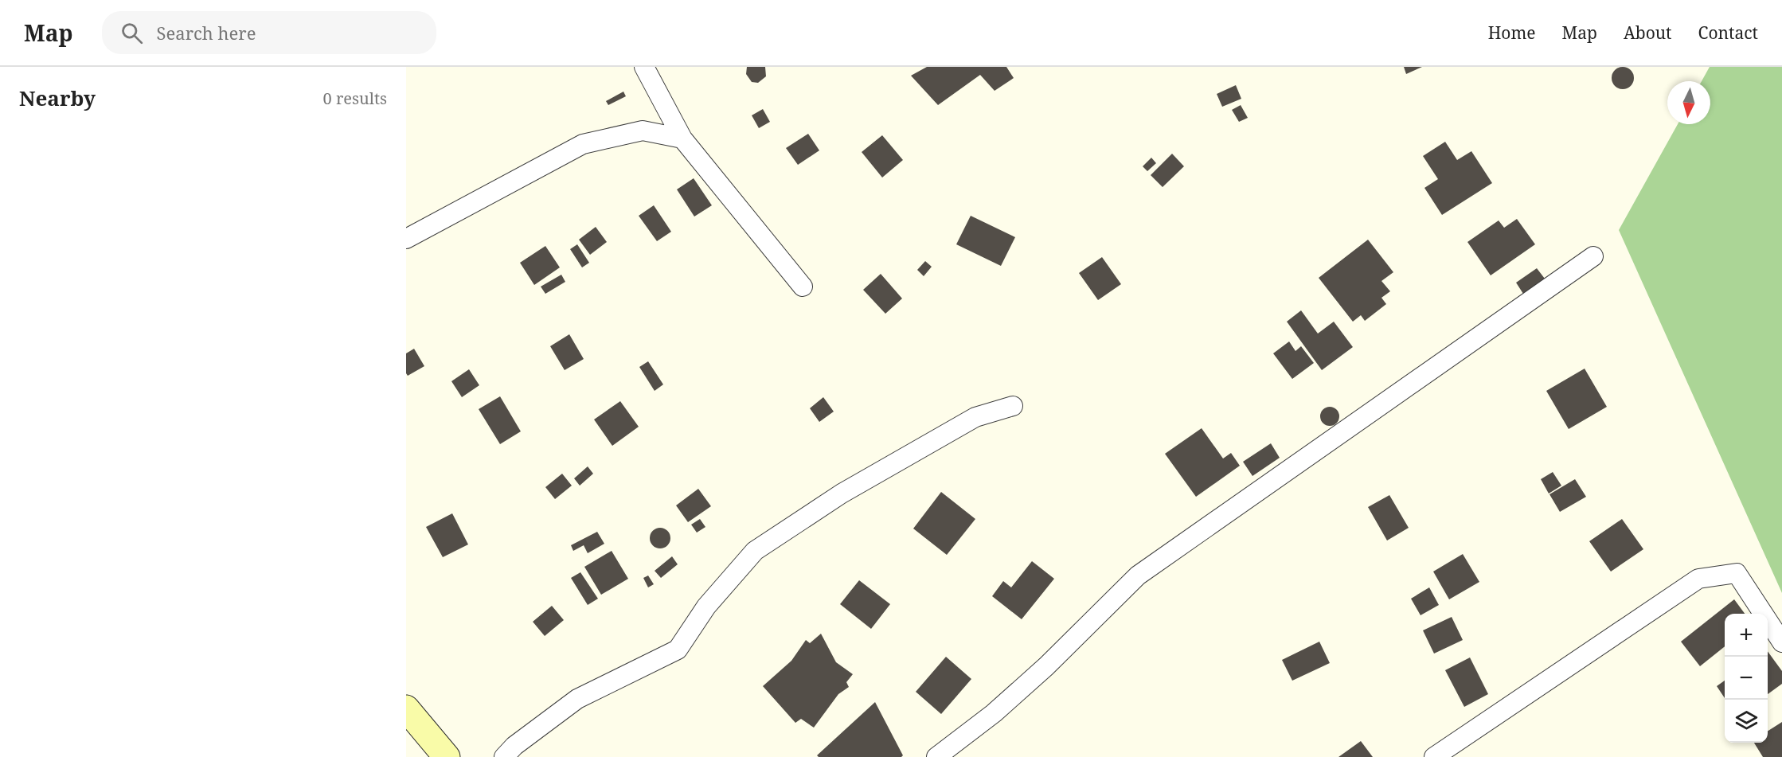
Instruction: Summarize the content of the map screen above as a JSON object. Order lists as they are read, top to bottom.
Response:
{
  "north": "bottom",
  "page": {
    "header": "Map",
    "search": "Search here",
    "nav": [
      "Home",
      "Map",
      "About",
      "Contact"
    ],
    "heading": ["Nearby", "0 results"],
    "map_buttons": ["+", "−"]
  }
}
